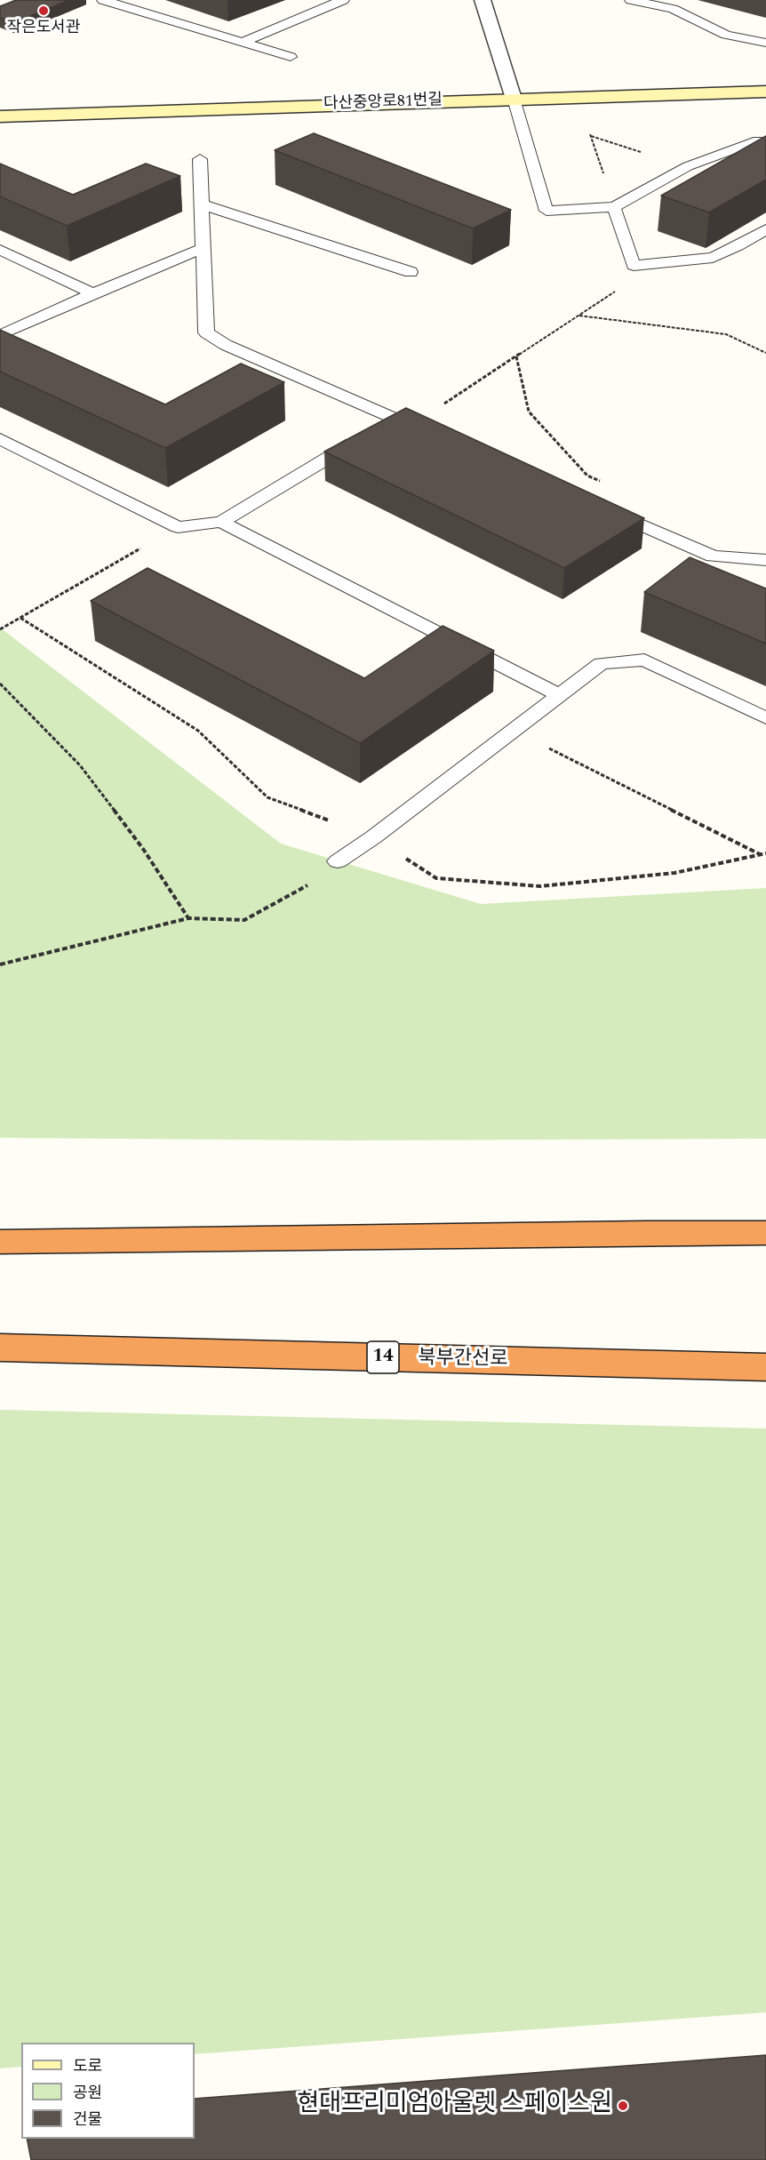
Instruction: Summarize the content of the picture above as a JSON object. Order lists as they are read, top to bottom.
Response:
{
  "streets": {
    "highway": ["14", "북부간선로"],
    "street": ["다산중앙로81번길"]
  },
  "places": ["작은도서관", "현대프리미엄아울렛 스페이스원"],
  "legend": ["도로", "공원", "건물"]
}
